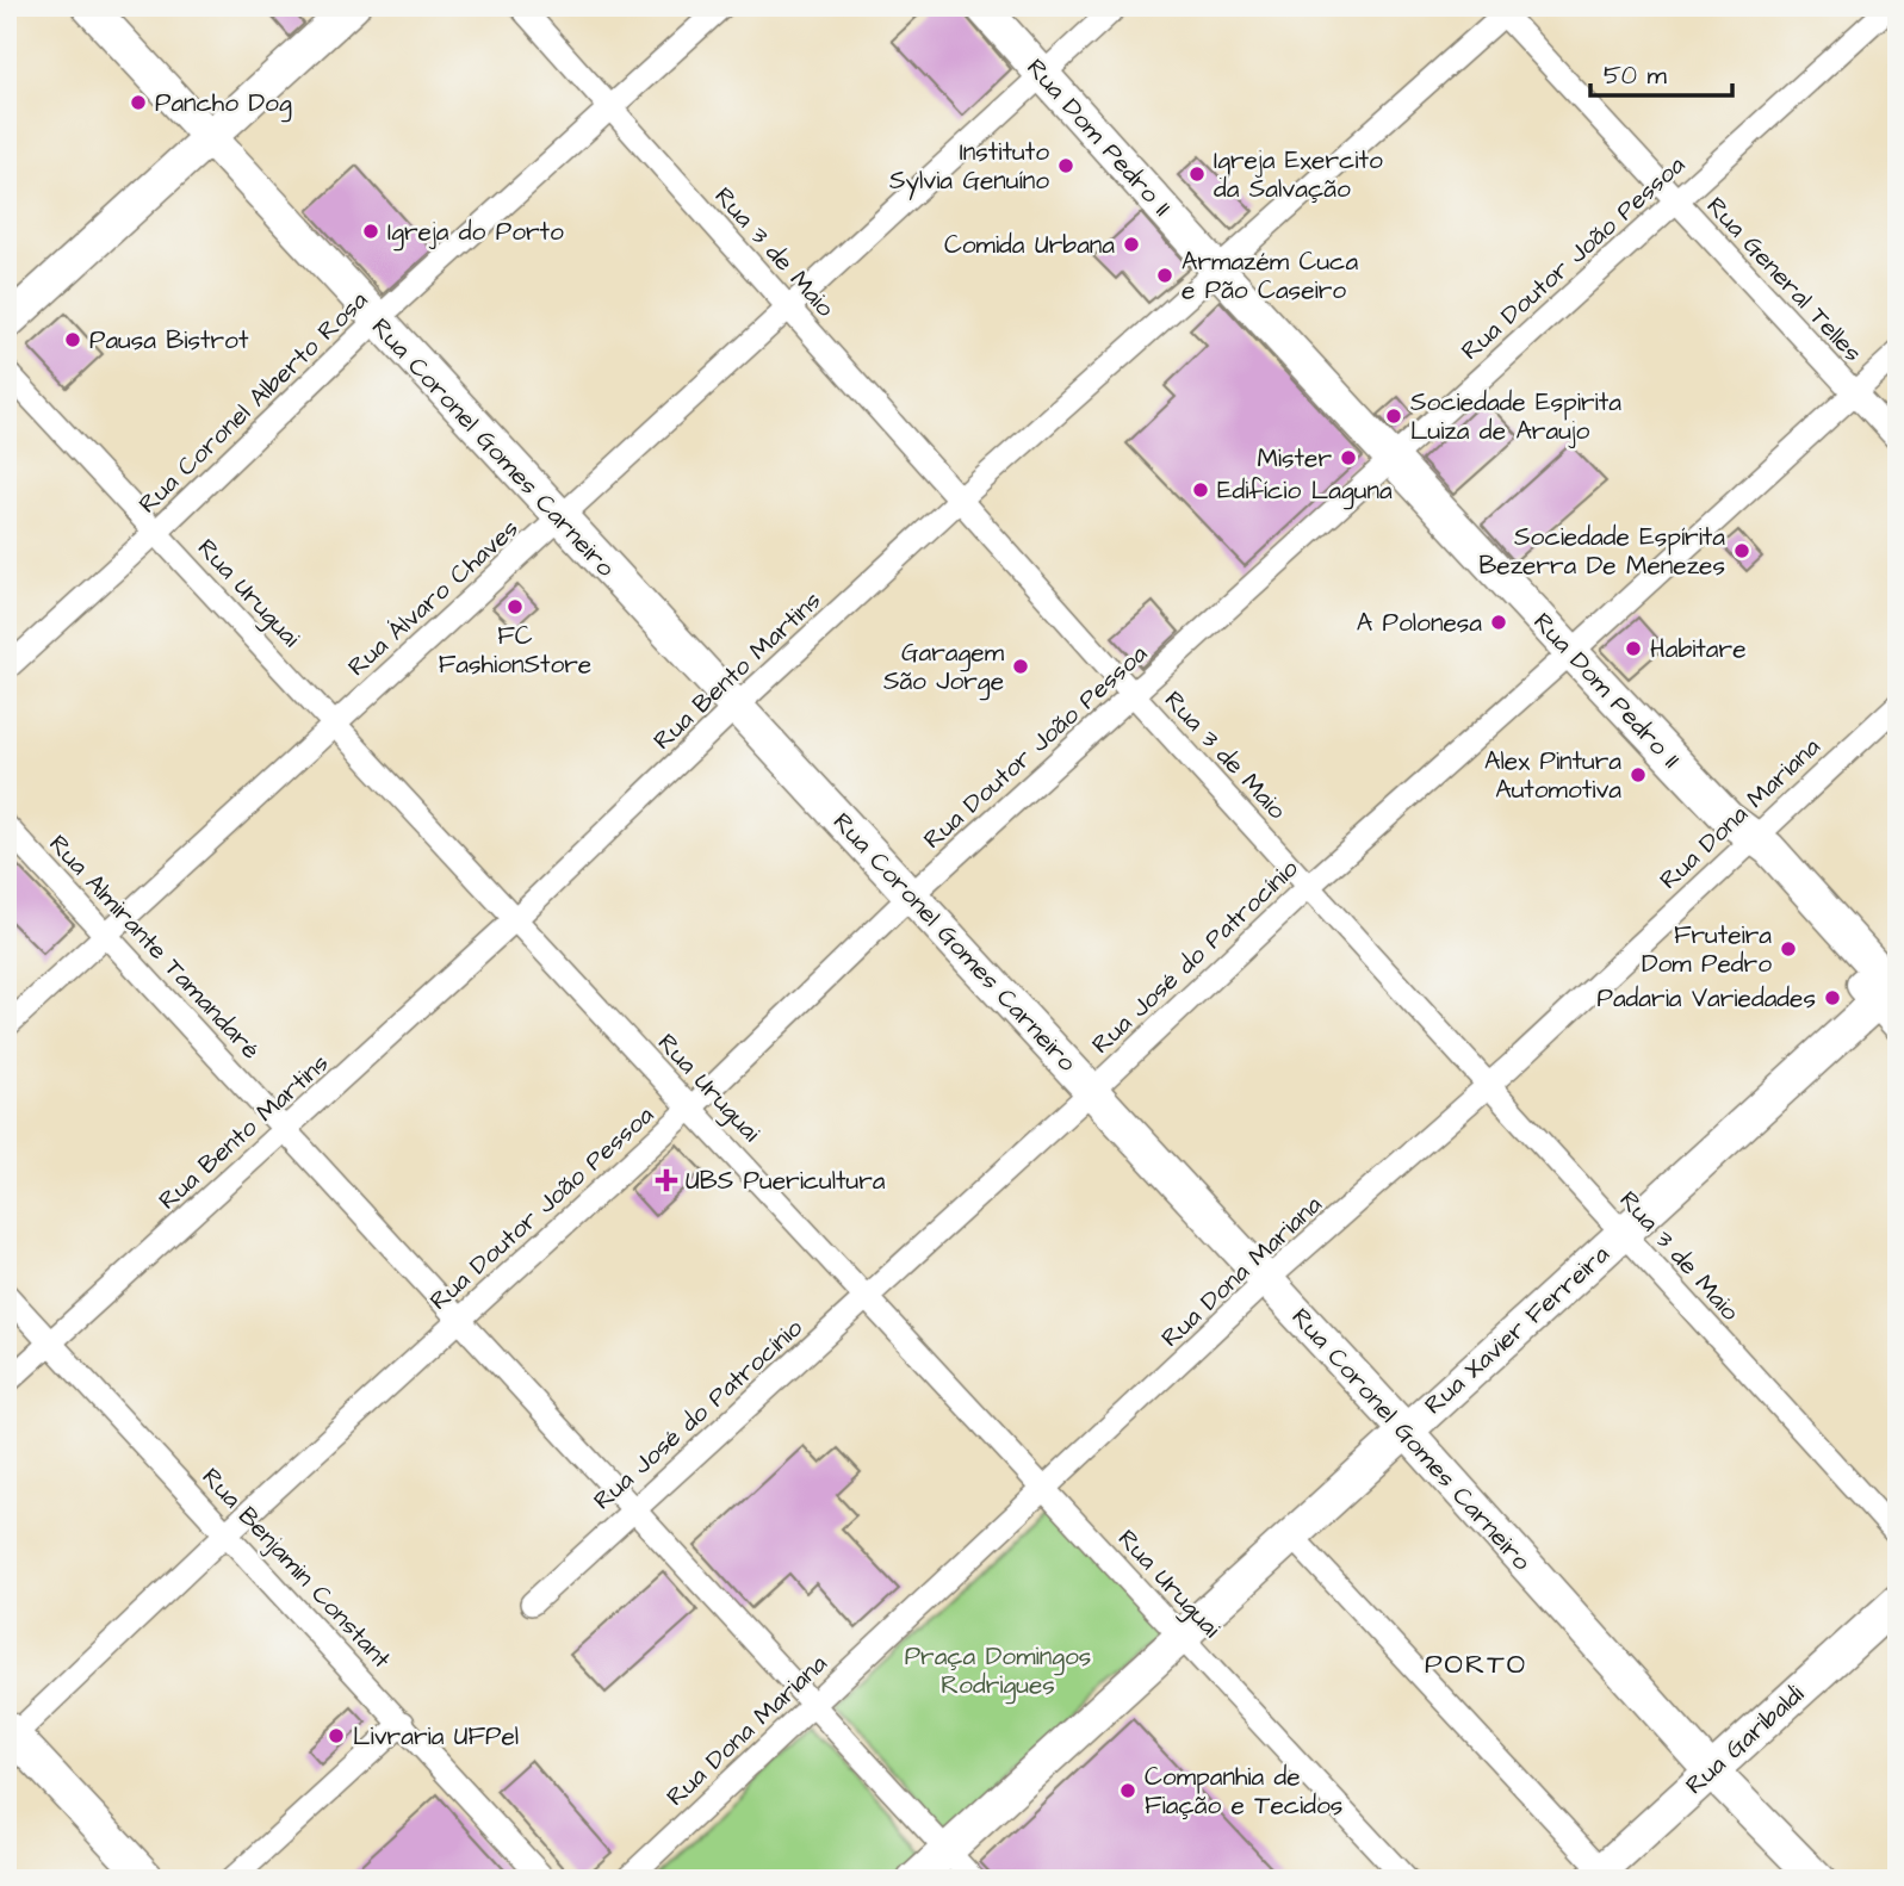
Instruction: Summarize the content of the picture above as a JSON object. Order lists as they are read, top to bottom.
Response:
{
  "streets": {
    "street": [
      "Rua Dom Pedro II",
      "Rua 3 de Maio",
      "Rua Doutor João Pessoa",
      "Rua General Telles",
      "Rua Coronel Alberto Rosa",
      "Rua Coronel Gomes Carneiro",
      "Rua Uruguai",
      "Rua Álvaro Chaves",
      "Rua Bento Martins",
      "Rua Dona Mariana",
      "Rua Almirante Tamandaré",
      "Rua José do Patrocínio",
      "Rua Xavier Ferreira",
      "Rua Benjamin Constant",
      "Rua Garibaldi"
    ]
  },
  "crossings": [
    ["Rua Dom Pedro II", "Rua Doutor João Pessoa"],
    ["Rua Dom Pedro II", "Rua Álvaro Chaves"],
    ["Rua Dom Pedro II", "Rua Bento Martins"],
    ["Rua Dom Pedro II", "Rua Dona Mariana"],
    ["Rua Dom Pedro II", "Rua José do Patrocínio"],
    ["Rua Dom Pedro II", "Rua Xavier Ferreira"],
    ["Rua 3 de Maio", "Rua Doutor João Pessoa"],
    ["Rua 3 de Maio", "Rua Coronel Alberto Rosa"],
    ["Rua 3 de Maio", "Rua Álvaro Chaves"],
    ["Rua 3 de Maio", "Rua Bento Martins"],
    ["Rua 3 de Maio", "Rua Dona Mariana"],
    ["Rua 3 de Maio", "Rua José do Patrocínio"],
    ["Rua 3 de Maio", "Rua Xavier Ferreira"],
    ["Rua Doutor João Pessoa", "Rua General Telles"],
    ["Rua Doutor João Pessoa", "Rua Coronel Gomes Carneiro"],
    ["Rua Doutor João Pessoa", "Rua Uruguai"],
    ["Rua Doutor João Pessoa", "Rua Almirante Tamandaré"],
    ["Rua Doutor João Pessoa", "Rua Benjamin Constant"],
    ["Rua General Telles", "Rua Bento Martins"],
    ["Rua General Telles", "Rua José do Patrocínio"],
    ["Rua Coronel Alberto Rosa", "Rua Coronel Gomes Carneiro"],
    ["Rua Coronel Alberto Rosa", "Rua Uruguai"],
    ["Rua Coronel Gomes Carneiro", "Rua Álvaro Chaves"],
    ["Rua Coronel Gomes Carneiro", "Rua Bento Martins"],
    ["Rua Coronel Gomes Carneiro", "Rua Dona Mariana"],
    ["Rua Coronel Gomes Carneiro", "Rua José do Patrocínio"],
    ["Rua Coronel Gomes Carneiro", "Rua Xavier Ferreira"],
    ["Rua Coronel Gomes Carneiro", "Rua Garibaldi"],
    ["Rua Uruguai", "Rua Álvaro Chaves"],
    ["Rua Uruguai", "Rua Bento Martins"],
    ["Rua Uruguai", "Rua Dona Mariana"],
    ["Rua Uruguai", "Rua José do Patrocínio"],
    ["Rua Uruguai", "Rua Xavier Ferreira"],
    ["Rua Álvaro Chaves", "Rua Almirante Tamandaré"],
    ["Rua Bento Martins", "Rua Almirante Tamandaré"],
    ["Rua Bento Martins", "Rua Benjamin Constant"],
    ["Rua Dona Mariana", "Rua Almirante Tamandaré"],
    ["Rua Almirante Tamandaré", "Rua José do Patrocínio"],
    ["Rua Almirante Tamandaré", "Rua Xavier Ferreira"]
  ],
  "districts": ["PORTO"],
  "parks": ["Praça Domingos Rodrigues"],
  "places": {
    "other": [
      "Pancho Dog",
      "Instituto Sylvia Genuíno",
      "Igreja Exercito da Salvação",
      "Igreja do Porto",
      "Comida Urbana",
      "Armazém Cuca e Pão Caseiro",
      "Pausa Bistrot",
      "Sociedade Espirita Luiza de Araujo",
      "Mister",
      "Edifício Laguna",
      "Sociedade Espírita Bezerra De Menezes",
      "FC FashionStore",
      "A Polonesa",
      "Habitare",
      "Garagem São Jorge",
      "Alex Pintura Automotiva",
      "Fruteira Dom Pedro",
      "Padaria Variedades",
      "Livraria UFPel",
      "Companhia de Fiação e Tecidos"
    ],
    "health": ["UBS Puericultura"]
  },
  "scale_bar": "50 m"
}
